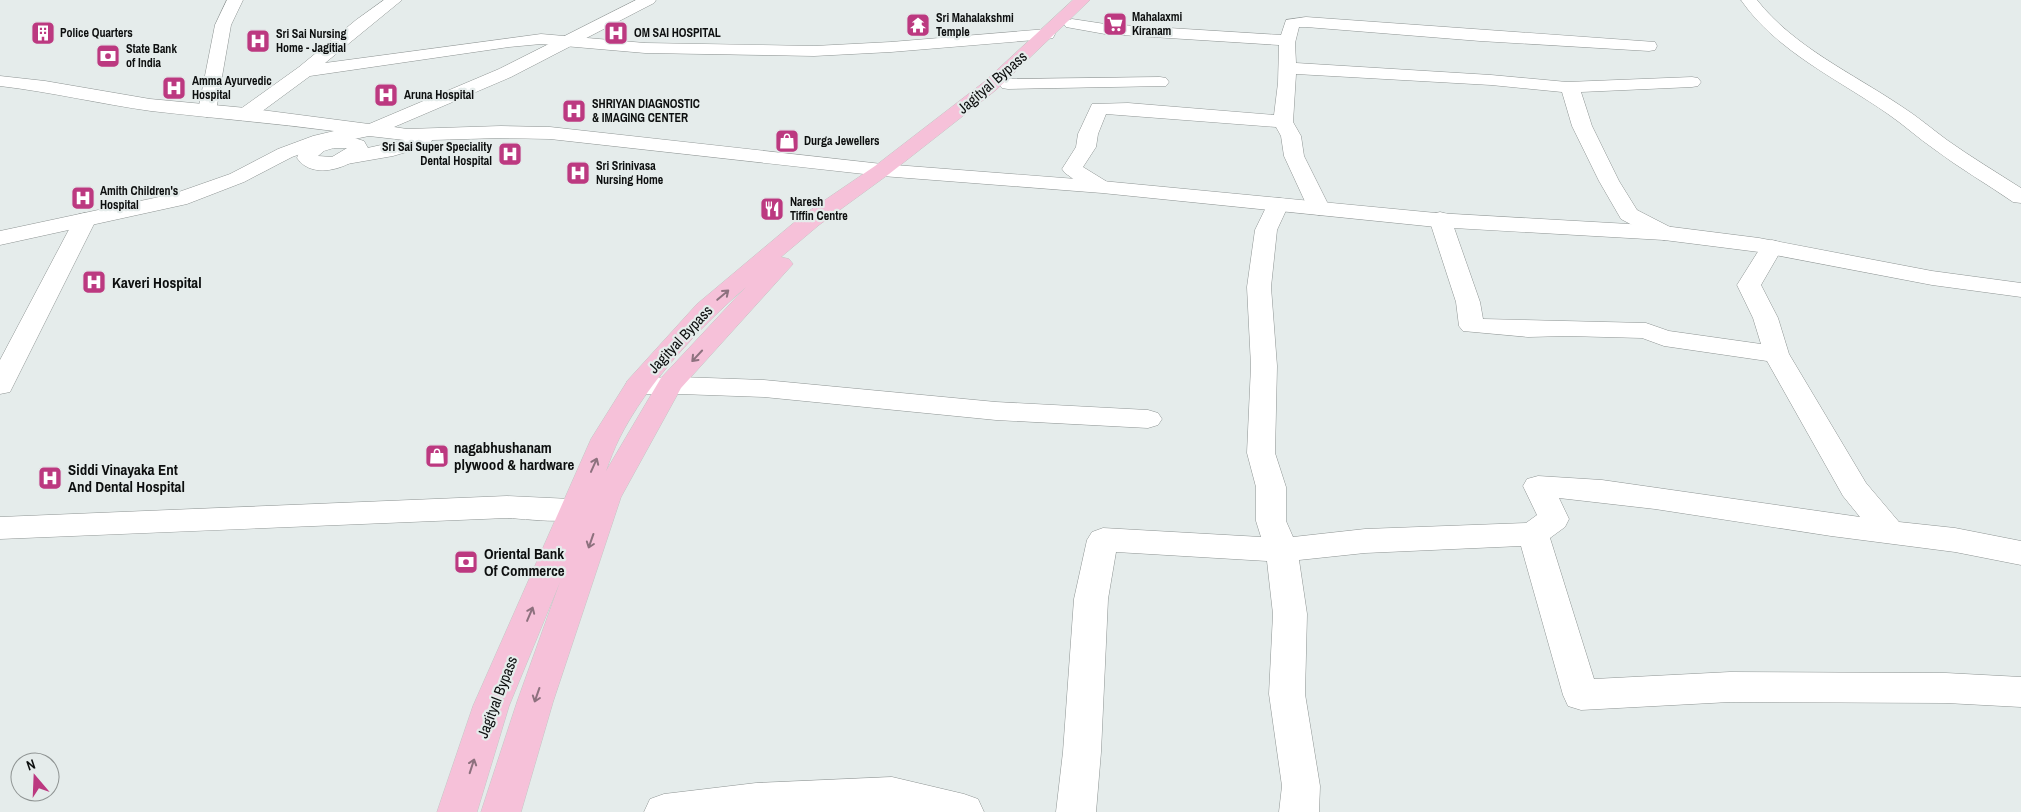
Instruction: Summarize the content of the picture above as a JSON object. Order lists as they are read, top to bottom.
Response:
{
  "streets": {
    "main road": ["Jagityal Bypass"]
  },
  "places": {
    "supermarket": ["Mahalaxmi Kiranam"],
    "temple": ["Sri Mahalakshmi Temple"],
    "building": ["Police Quarters"],
    "hospital": [
      "OM SAI HOSPITAL",
      "Sri Sai Nursing Home - Jagitial",
      "Amma Ayurvedic Hospital",
      "Aruna Hospital",
      "SHRIYAN DIAGNOSTIC & IMAGING CENTER",
      "Sri Sai Super Speciality Dental Hospital",
      "Sri Srinivasa Nursing Home",
      "Amith Children's Hospital",
      "Kaveri Hospital",
      "Siddi Vinayaka Ent And Dental Hospital"
    ],
    "bank": ["State Bank of India", "Oriental Bank Of Commerce"],
    "shop": ["Durga Jewellers", "nagabhushanam plywood & hardware"],
    "restaurant": ["Naresh Tiffin Centre"]
  },
  "north": "top"
}
